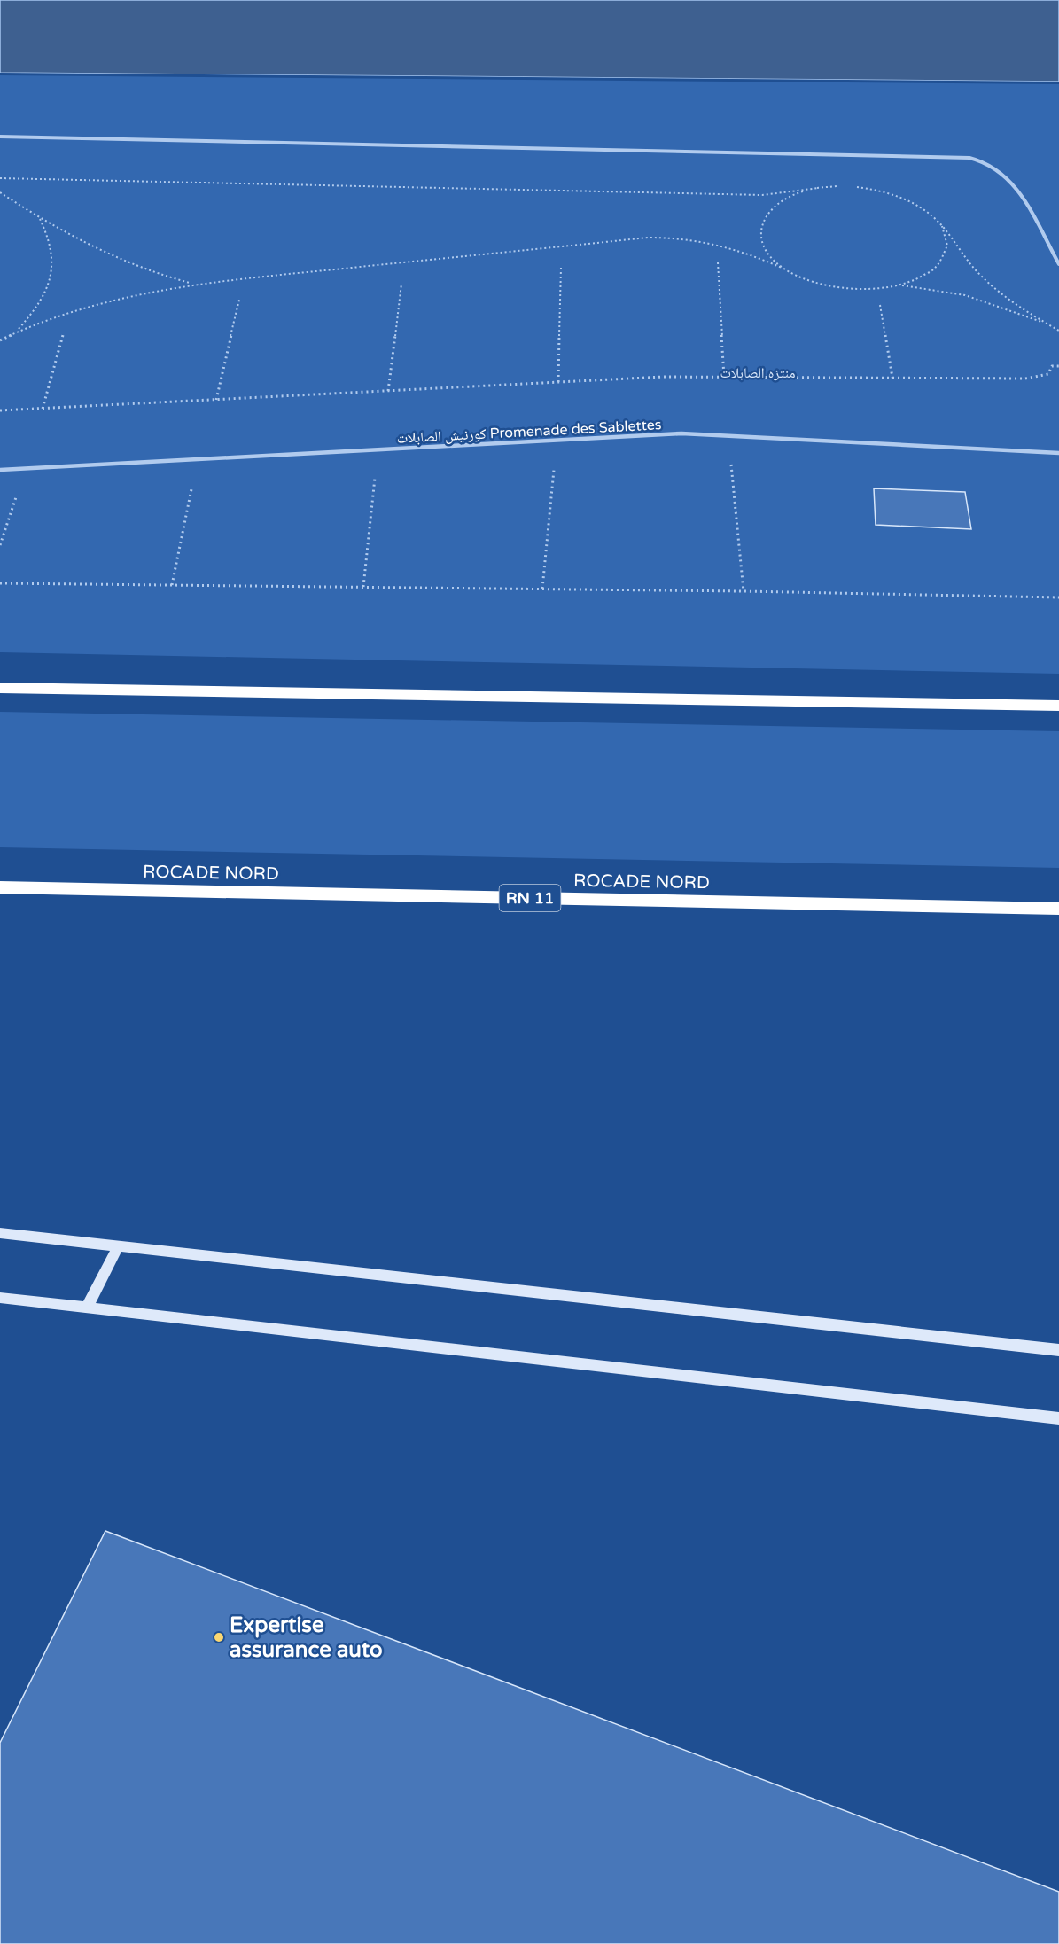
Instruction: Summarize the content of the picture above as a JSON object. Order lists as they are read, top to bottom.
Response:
{
  "streets": {
    "highway": ["ROCADE NORD", "RN 11"],
    "street": ["كورنيش الصابلات Promenade des Sablettes"]
  },
  "parks": ["منتزه الصابلات"],
  "places": ["Expertise assurance auto"]
}
